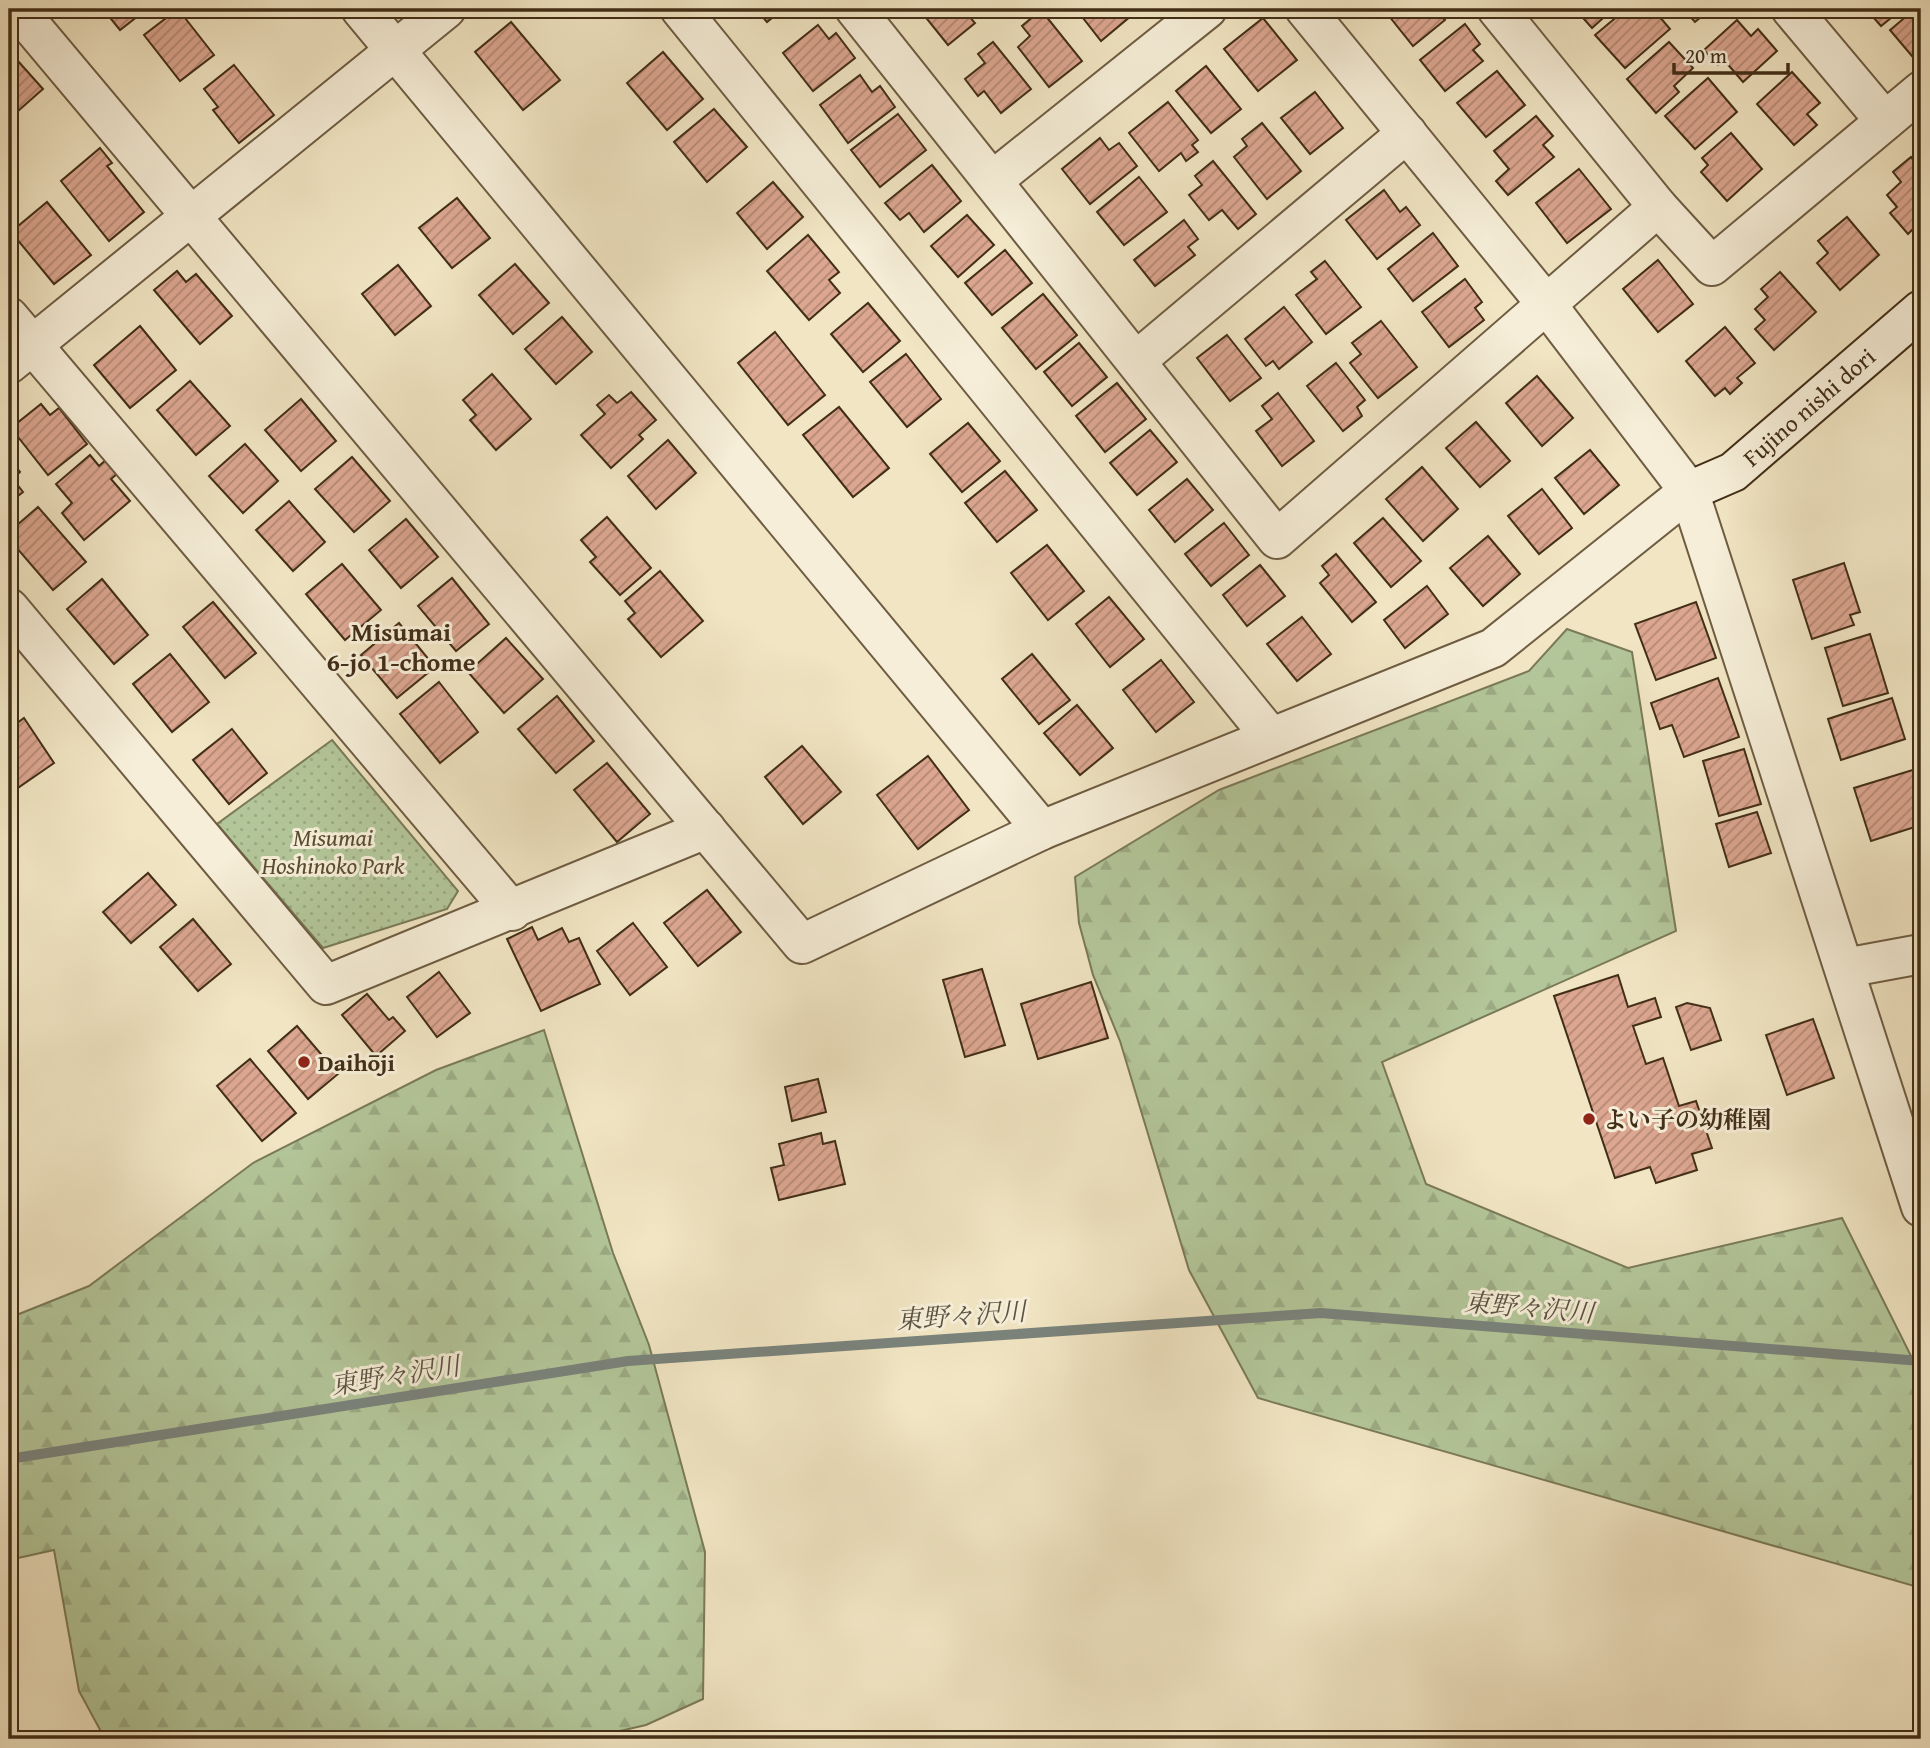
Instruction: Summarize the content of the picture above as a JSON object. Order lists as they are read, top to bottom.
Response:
{
  "streets": {
    "street": ["Fujino nishi dori"]
  },
  "districts": ["Misumai 6-jo 1-chome"],
  "water": ["東野々沢川"],
  "parks": ["Misumai Hoshinoko Park"],
  "places": ["Daihōji", "よい子の幼稚園"],
  "scale_bar": "20 m"
}
